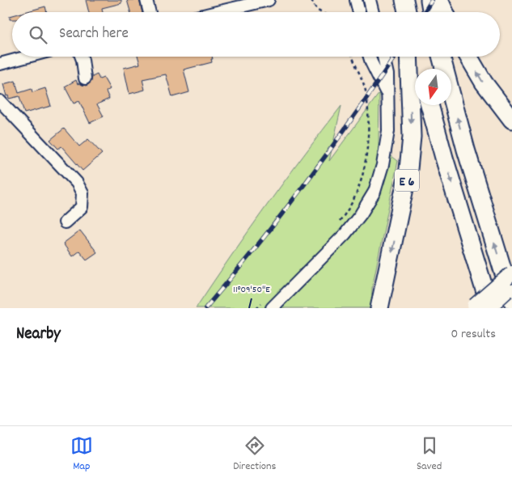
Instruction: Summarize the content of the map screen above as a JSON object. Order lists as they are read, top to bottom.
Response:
{
  "streets": {
    "highway": ["E 6"]
  },
  "north": "bottom",
  "page": {
    "search": "Search here",
    "heading": ["Nearby", "0 results"],
    "nav": ["Map", "Directions", "Saved"]
  },
  "coordinates": ["11°09'50\"E"]
}
